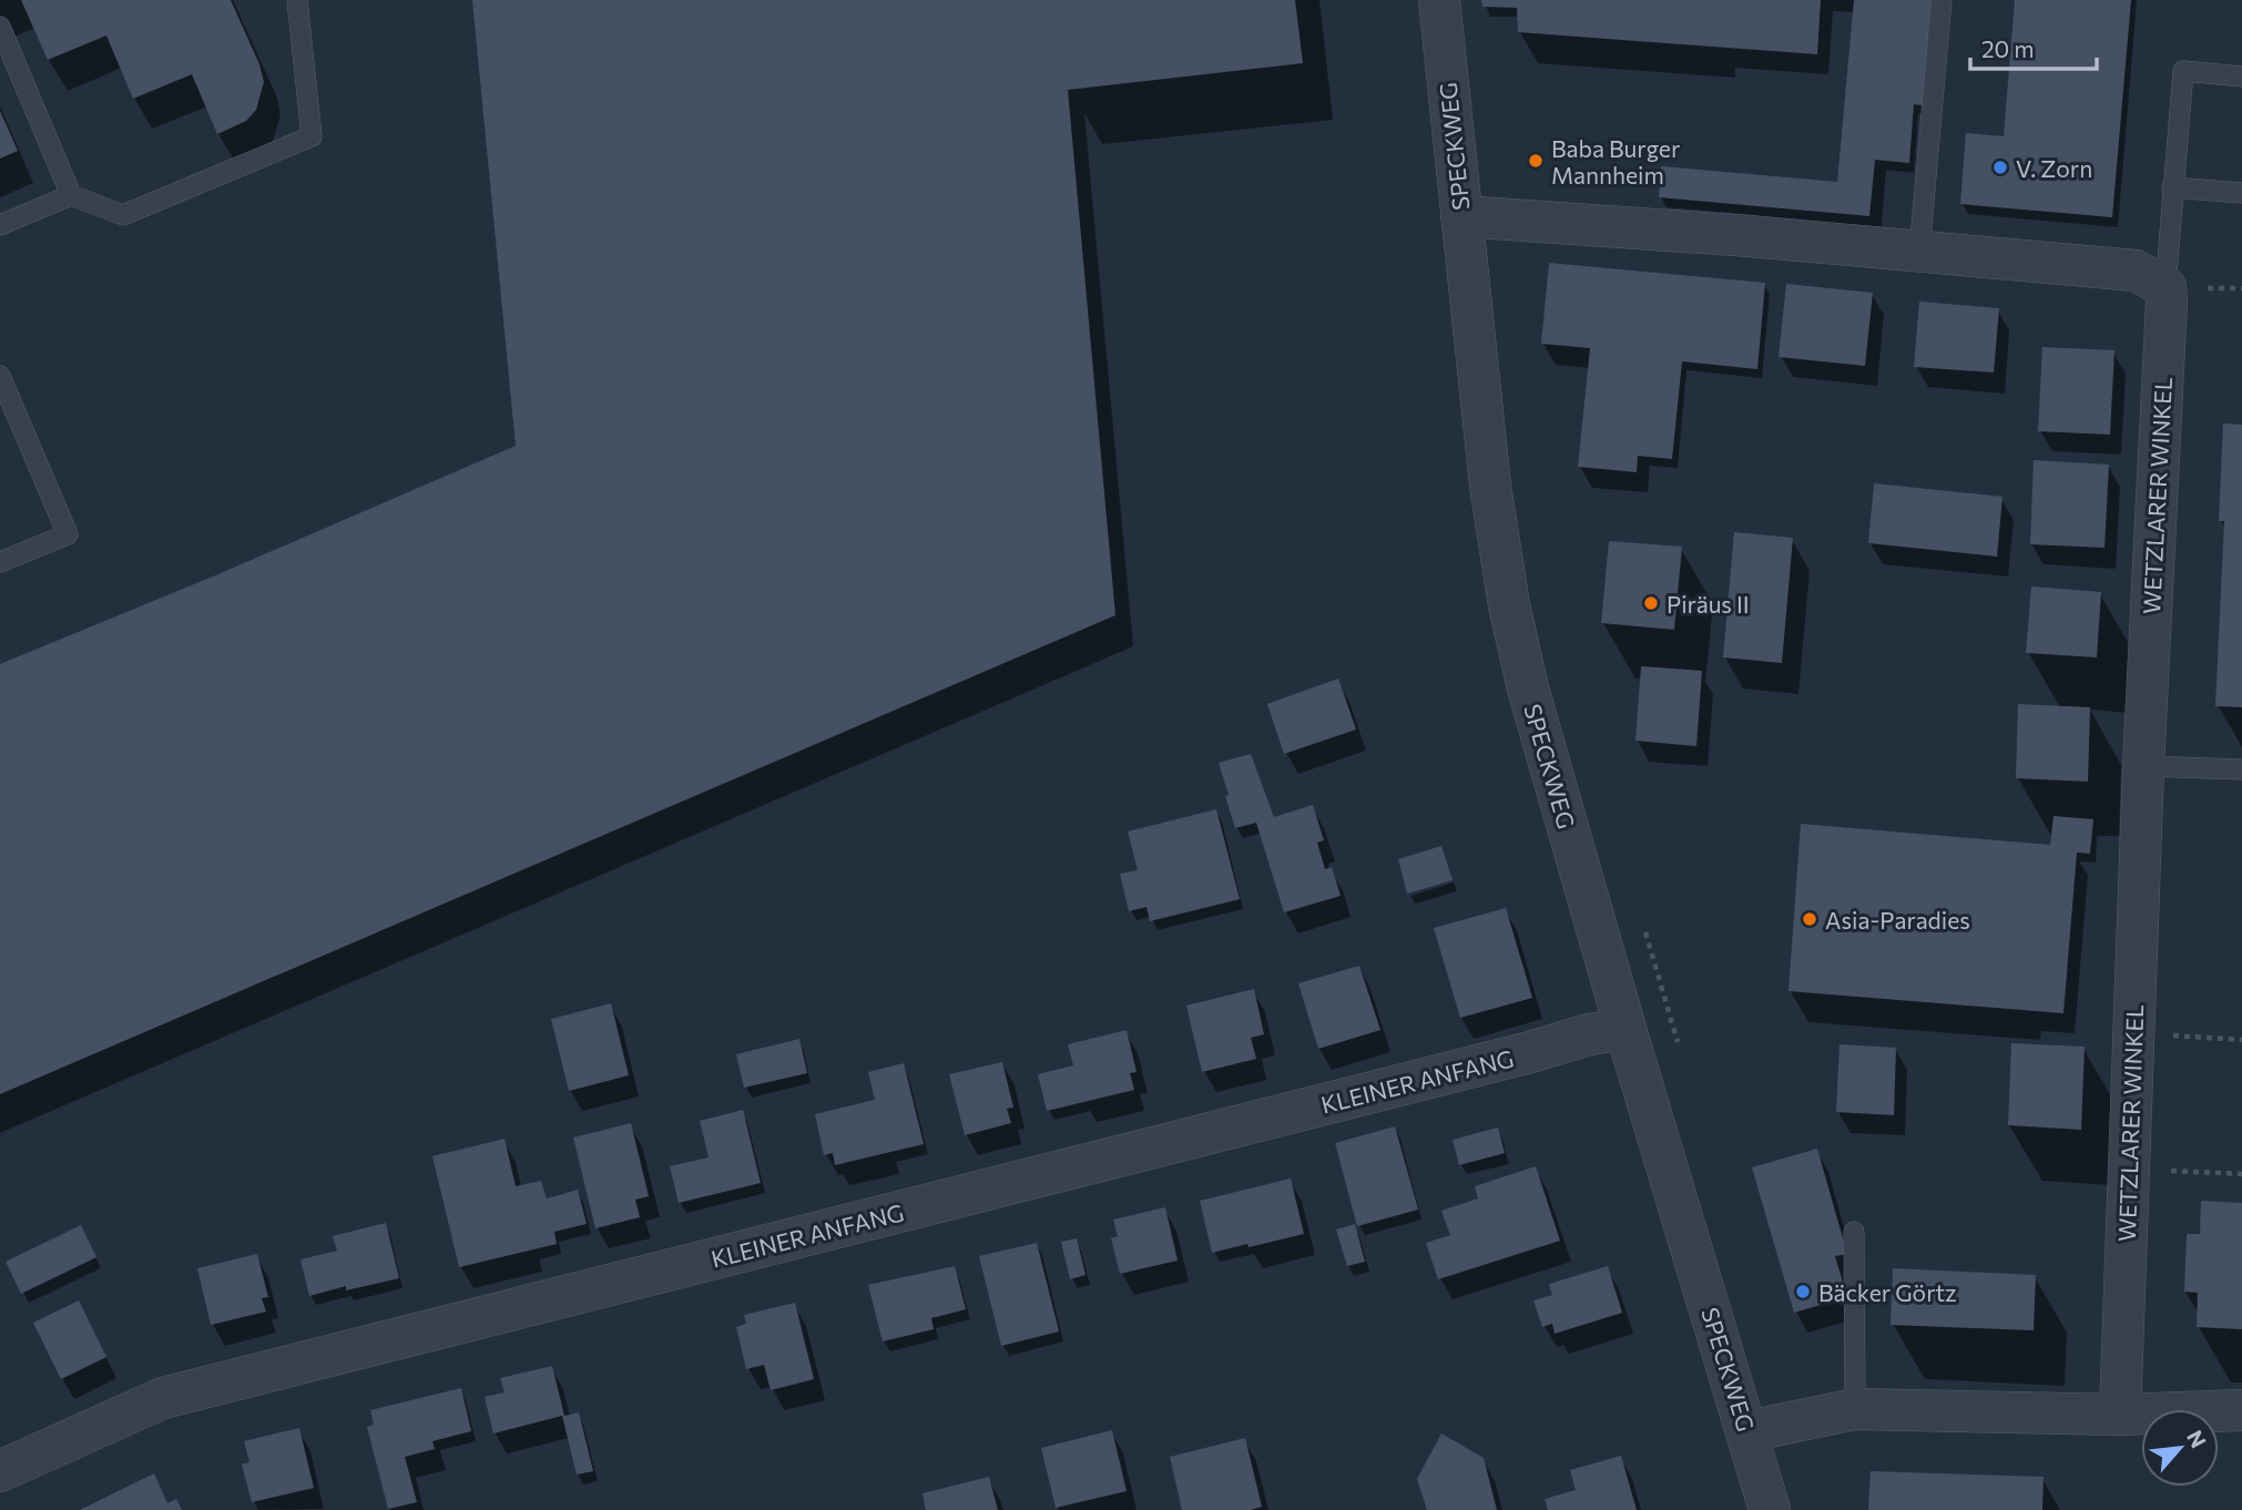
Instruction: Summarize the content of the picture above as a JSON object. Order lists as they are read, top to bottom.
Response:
{
  "streets": {
    "street": ["SPECKWEG", "WETZLARER WINKEL", "KLEINER ANFANG"]
  },
  "crossings": [
    ["SPECKWEG", "KLEINER ANFANG"]
  ],
  "places": [
    "Baba Burger Mannheim",
    "V. Zorn",
    "Piräus II",
    "Asia-Paradies",
    "Bäcker Görtz"
  ],
  "scale_bar": "20 m",
  "north": "top right"
}
